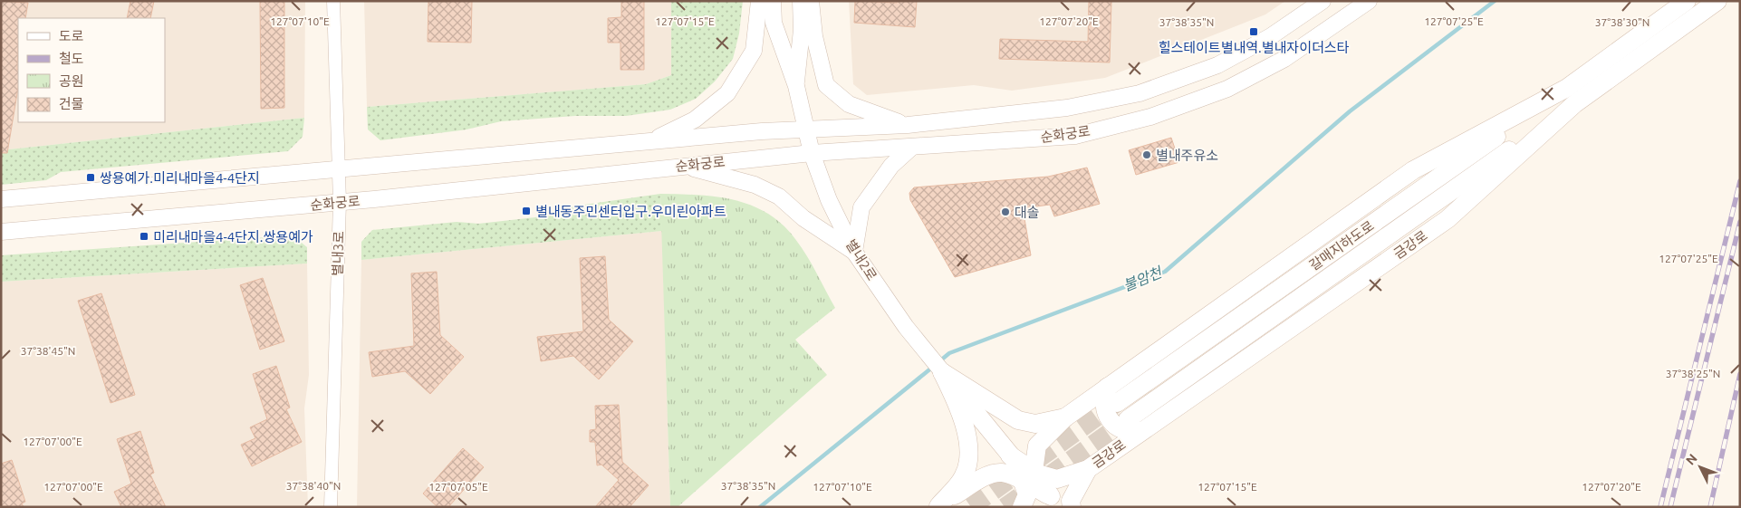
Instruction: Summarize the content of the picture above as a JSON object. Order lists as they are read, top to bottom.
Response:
{
  "streets": {
    "main road": ["금강로", "갈매지하도로"],
    "street": ["순화궁로", "별내3로", "별내2로"]
  },
  "crossings": [
    ["순화궁로", "별내3로"],
    ["순화궁로", "별내2로"],
    ["금강로", "갈매지하도로"]
  ],
  "water": ["불암천"],
  "places": {
    "transit": [
      "힐스테이트별내역.별내자이더스타",
      "쌍용예가.미리내마을4-4단지",
      "별내동주민센터입구.우미린아파트",
      "미리내마을4-4단지.쌍용예가"
    ],
    "other": ["별내주유소", "대솔"]
  },
  "legend": [
    "도로",
    "철도",
    "공원",
    "건물"
  ],
  "north": "top left",
  "coordinates": [
    "127°07'10\"E",
    "127°07'15\"E",
    "127°07'20\"E",
    "127°07'25\"E",
    "37°38'35\"N",
    "37°38'30\"N",
    "37°38'45\"N",
    "37°38'25\"N",
    "127°07'00\"E",
    "37°38'40\"N",
    "127°07'05\"E"
  ]
}
